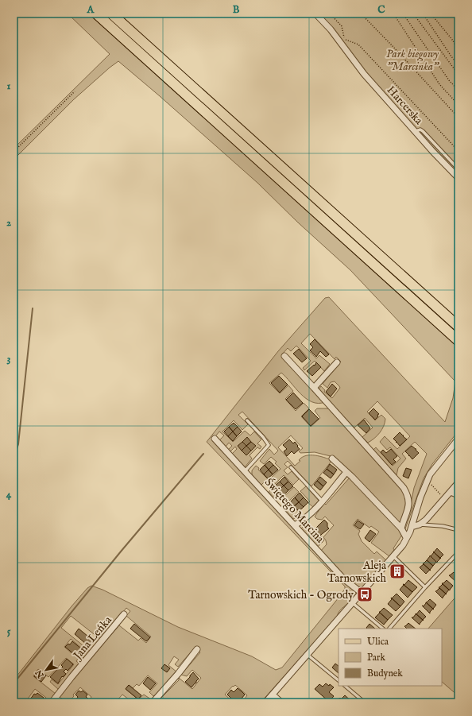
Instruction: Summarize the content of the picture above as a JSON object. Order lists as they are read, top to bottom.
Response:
{
  "streets": {
    "street": ["Harcerska", "Świętego Marcina", "Jana Leńka"]
  },
  "parks": ["Park biegowy \"Marcinka\""],
  "places": {
    "building": ["Aleja Tarnowskich"],
    "bus stop": ["Tarnowskich - Ogrody"]
  },
  "legend": ["Ulica", "Park", "Budynek"],
  "north": "bottom left",
  "grid": {
    "columns": ["A", "B", "C"],
    "rows": [
      "1",
      "2",
      "3",
      "4",
      "5"
    ]
  }
}
